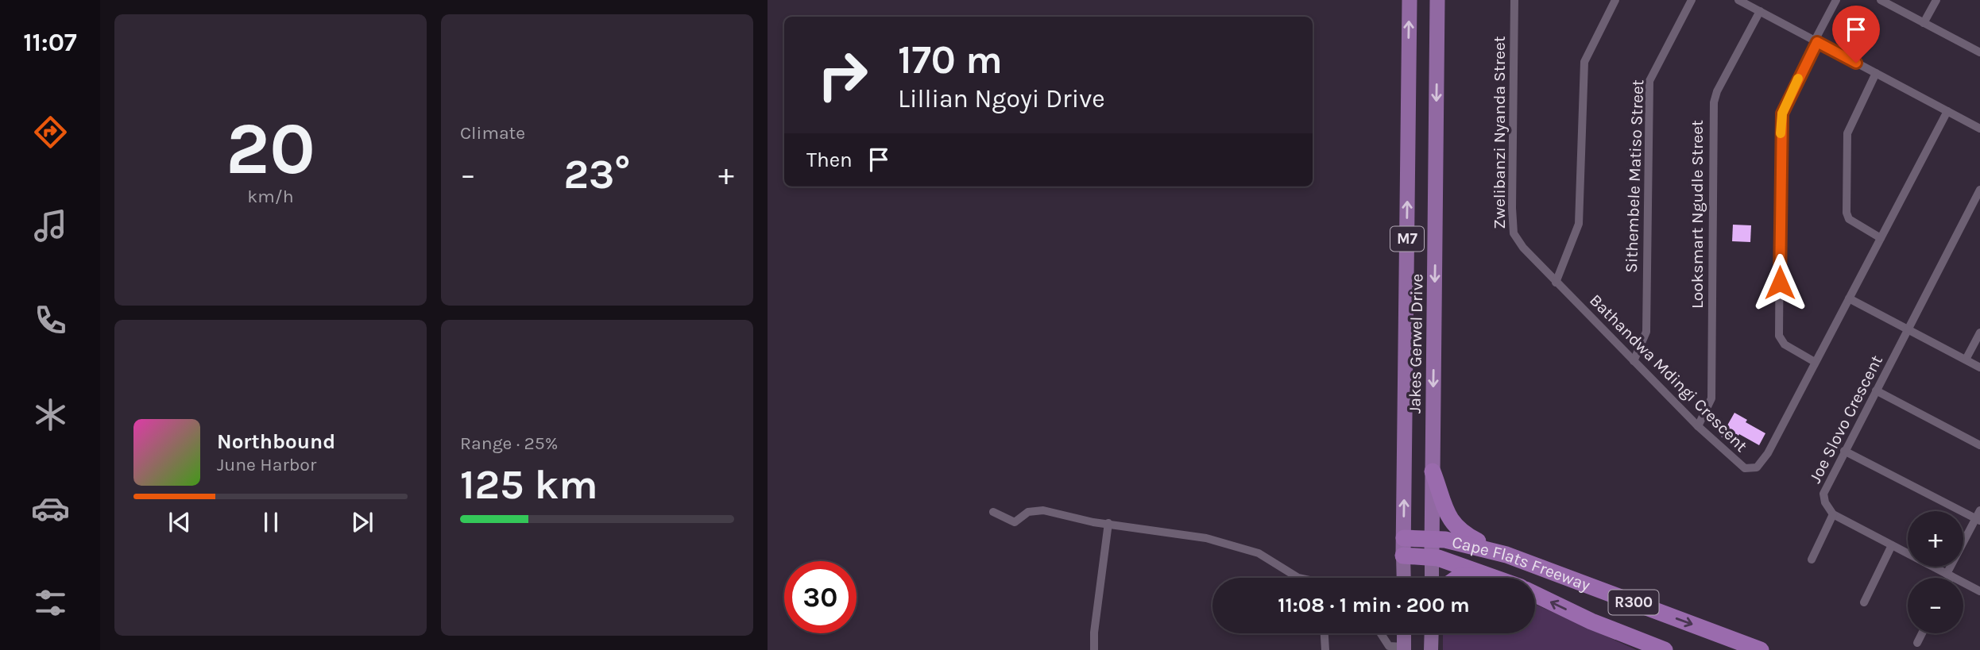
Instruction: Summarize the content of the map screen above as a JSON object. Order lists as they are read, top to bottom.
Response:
{
  "streets": {
    "highway": [
      "M7",
      "Jakes Gerwel Drive",
      "Cape Flats Freeway",
      "R300"
    ],
    "street": [
      "Zwelibanzi Nyanda Street",
      "Sithembele Matiso Street",
      "Looksmart Ngudle Street",
      "Bathandwa Mdingi Crescent",
      "Joe Slovo Crescent"
    ]
  },
  "crossings": [
    ["Zwelibanzi Nyanda Street", "Bathandwa Mdingi Crescent"],
    ["Sithembele Matiso Street", "Bathandwa Mdingi Crescent"],
    ["Looksmart Ngudle Street", "Bathandwa Mdingi Crescent"],
    ["Jakes Gerwel Drive", "Cape Flats Freeway"]
  ],
  "page": {
    "tabs": "11:07",
    "tile": [
      ["20", "km/h"],
      "Climate",
      ["Range · 25%", "125 km"]
    ],
    "turn": ["170 m", "Lillian Ngoyi Drive"],
    "then": "Then",
    "heat": ["−", "23°", "+"],
    "song": ["Northbound", "June Harbor"],
    "map_buttons": ["+", "−"],
    "limit": "30",
    "trip": "11:08 · 1 min · 200 m"
  }
}
